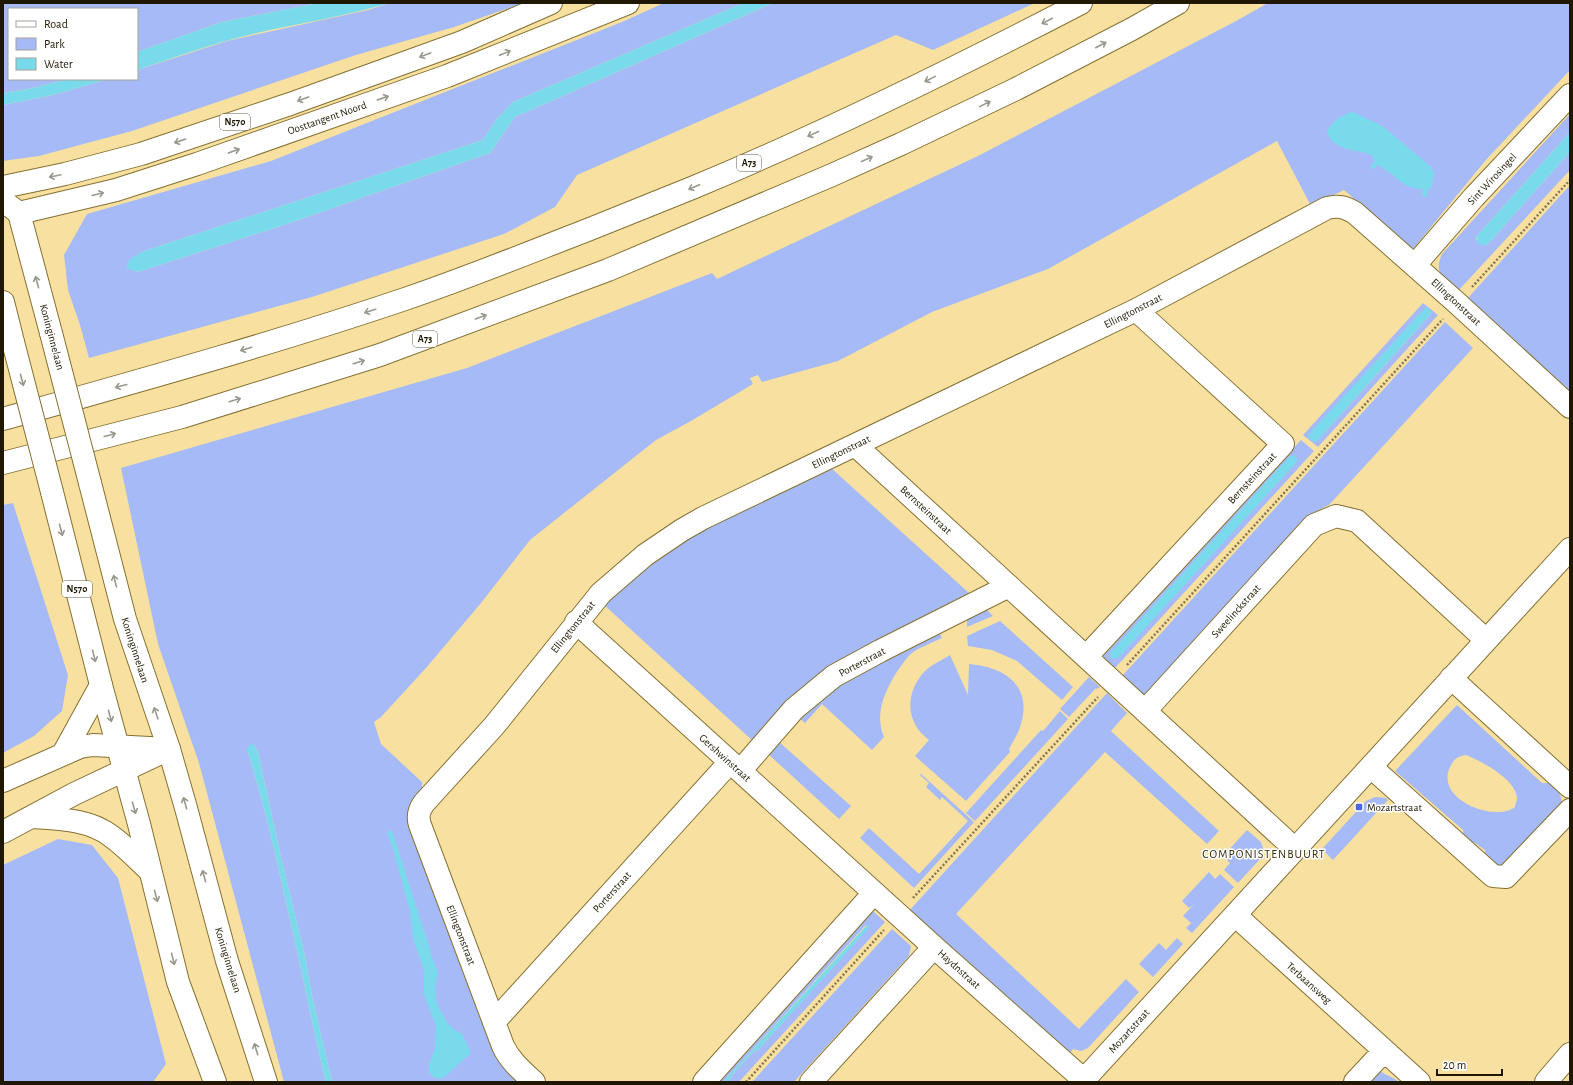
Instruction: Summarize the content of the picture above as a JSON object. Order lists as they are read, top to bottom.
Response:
{
  "streets": {
    "main road": [
      "Oosttangent Noord",
      "N570",
      "A73",
      "Sint Wirosingel",
      "Ellingtonstraat",
      "Koninginnelaan",
      "Bernsteinstraat",
      "Sweelinckstraat",
      "Porterstraat",
      "Gershwinstraat",
      "Haydnstraat",
      "Terbaansweg",
      "Mozartstraat"
    ]
  },
  "crossings": [
    ["Oosttangent Noord", "Koninginnelaan"],
    ["Sint Wirosingel", "Ellingtonstraat"],
    ["Ellingtonstraat", "Bernsteinstraat"],
    ["Ellingtonstraat", "Porterstraat"],
    ["Ellingtonstraat", "Gershwinstraat"],
    ["Bernsteinstraat", "Sweelinckstraat"],
    ["Bernsteinstraat", "Porterstraat"],
    ["Sweelinckstraat", "Mozartstraat"],
    ["Porterstraat", "Gershwinstraat"],
    ["Gershwinstraat", "Haydnstraat"],
    ["Haydnstraat", "Mozartstraat"],
    ["Terbaansweg", "Mozartstraat"]
  ],
  "districts": ["COMPONISTENBUURT"],
  "places": {
    "transit": ["Mozartstraat"]
  },
  "legend": ["Road", "Park", "Water"],
  "scale_bar": "20 m"
}
